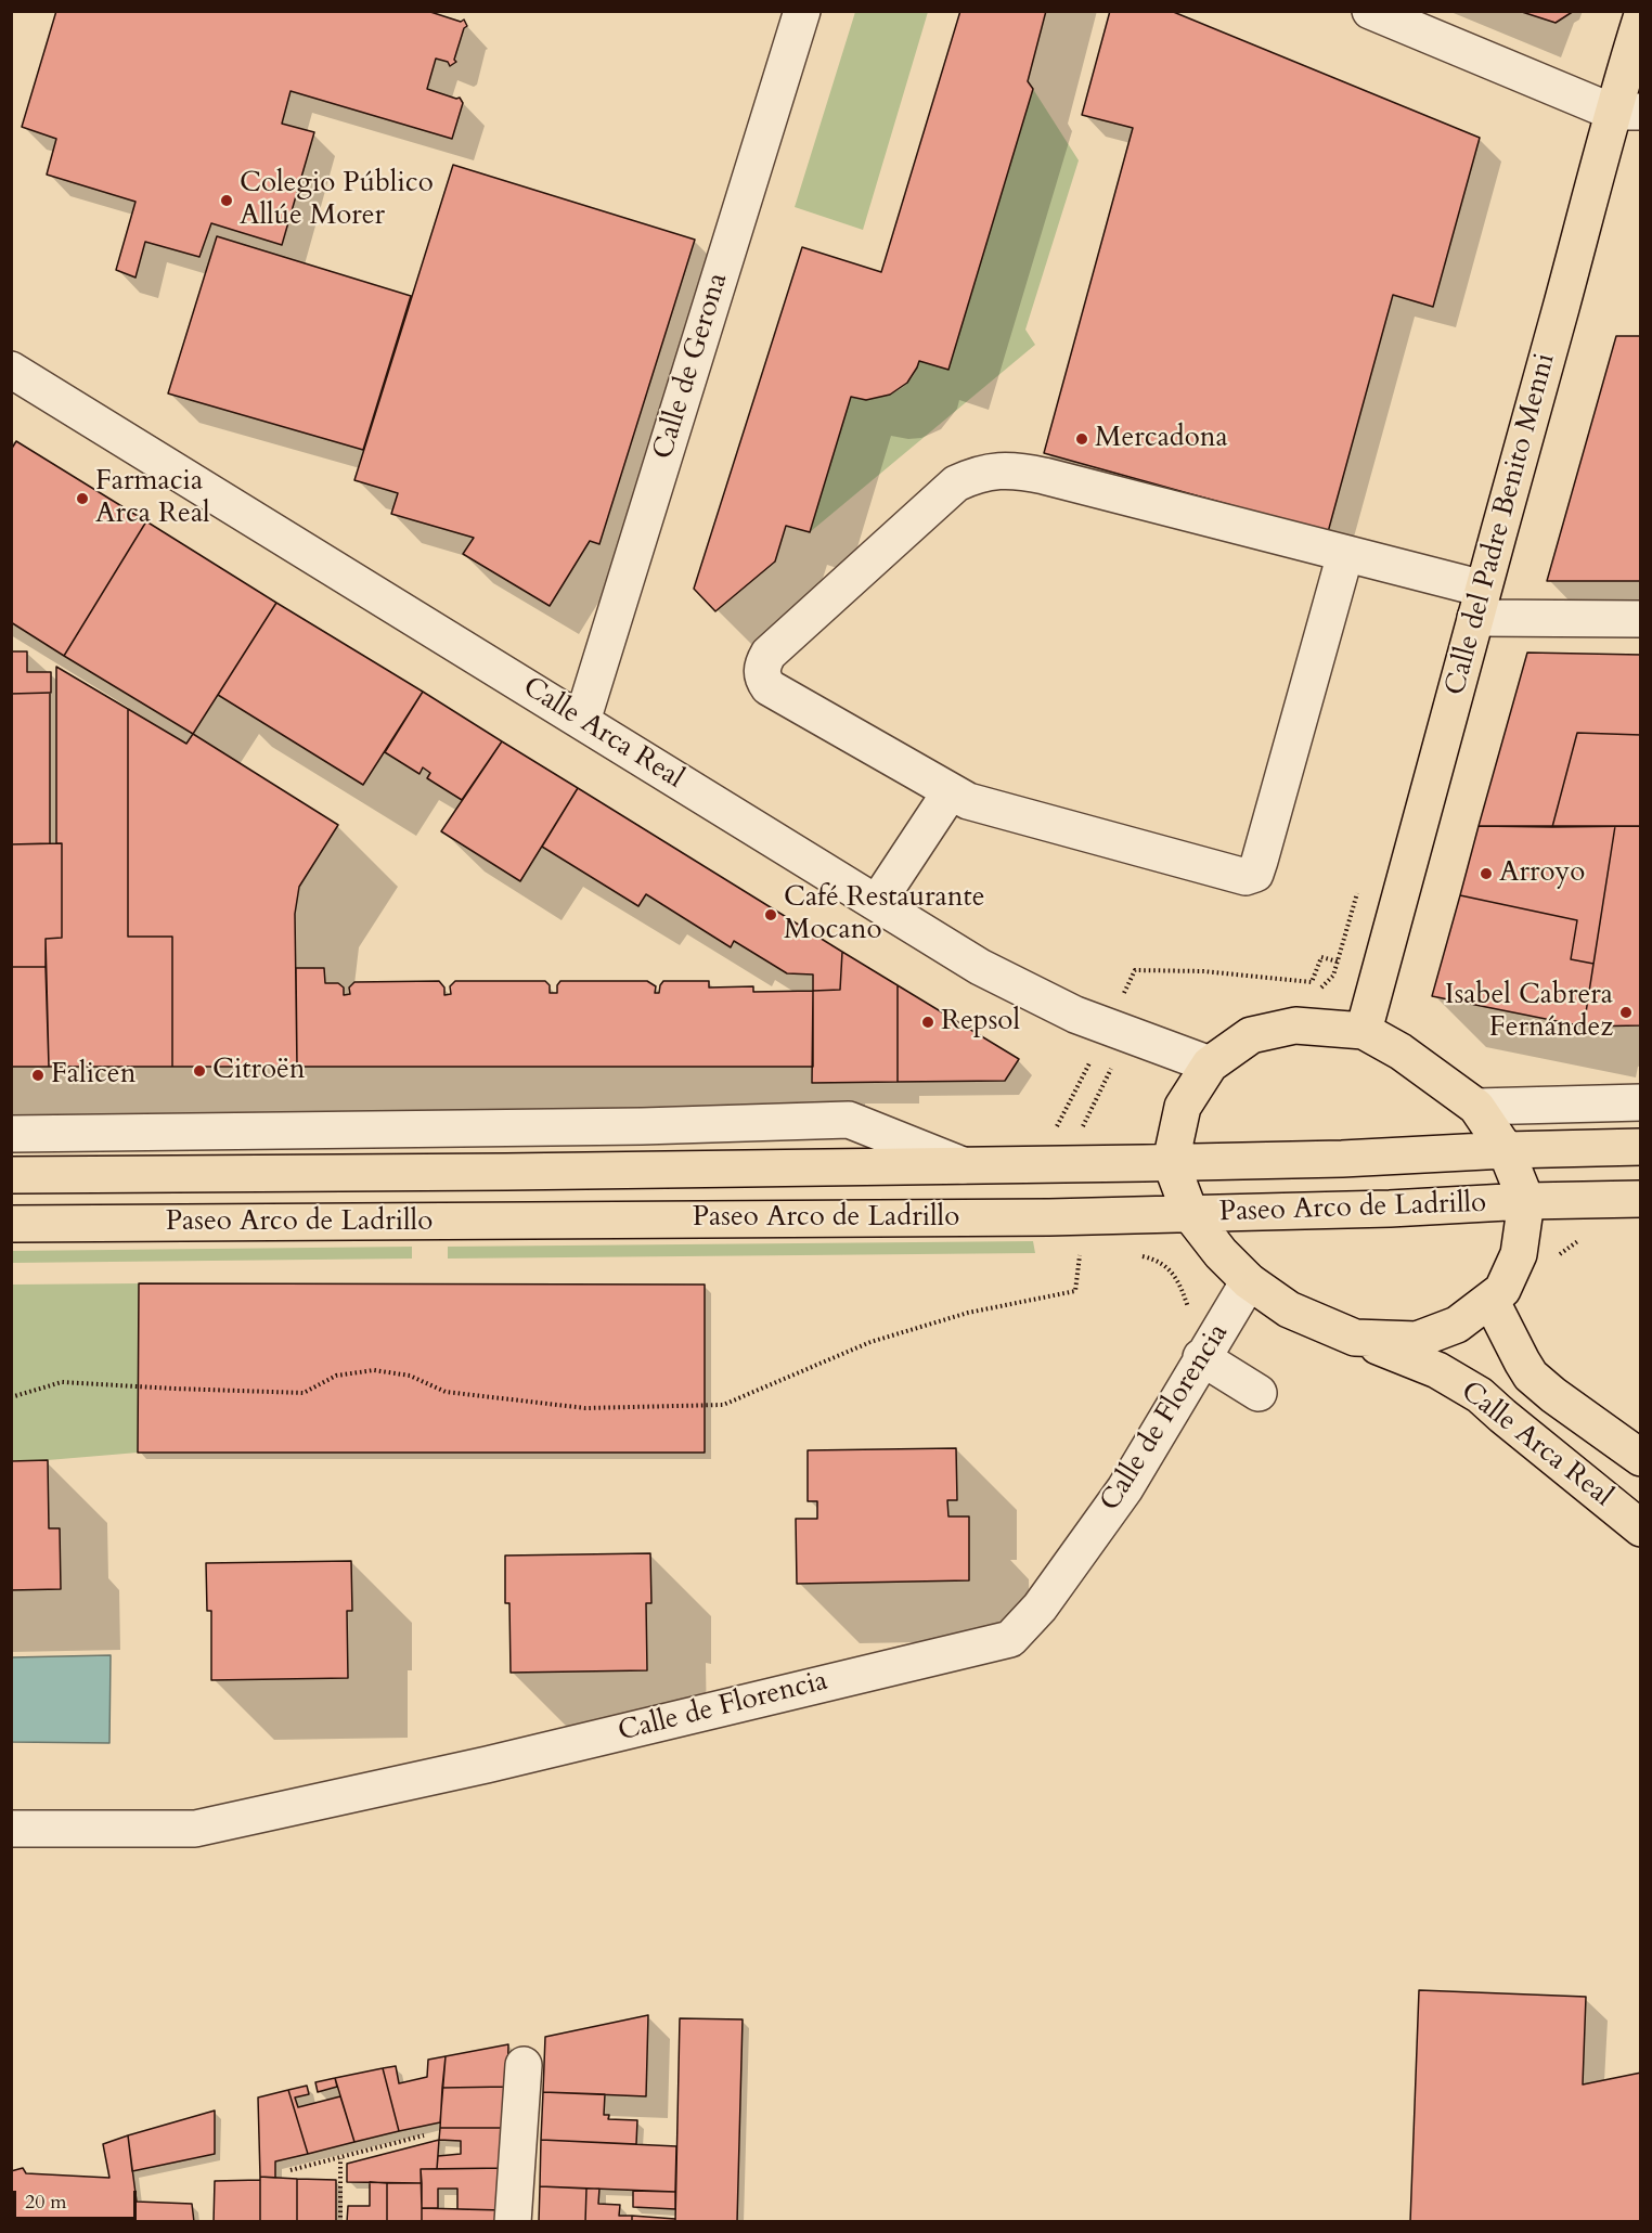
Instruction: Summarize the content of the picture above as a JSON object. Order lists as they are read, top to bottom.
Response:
{
  "streets": {
    "main road": ["Calle del Padre Benito Menni", "Calle Arca Real", "Paseo Arco de Ladrillo"],
    "street": ["Calle de Gerona", "Calle de Florencia"]
  },
  "crossings": [
    ["Calle de Gerona", "Calle Arca Real"],
    ["Calle Arca Real", "Paseo Arco de Ladrillo"],
    ["Calle Arca Real", "Calle de Florencia"]
  ],
  "places": [
    "Colegio Público Allúe Morer",
    "Mercadona",
    "Farmacia Arca Real",
    "Arroyo",
    "Café Restaurante Mocano",
    "Isabel Cabrera Fernández",
    "Repsol",
    "Citroën",
    "Falicen"
  ],
  "scale_bar": "20 m"
}
